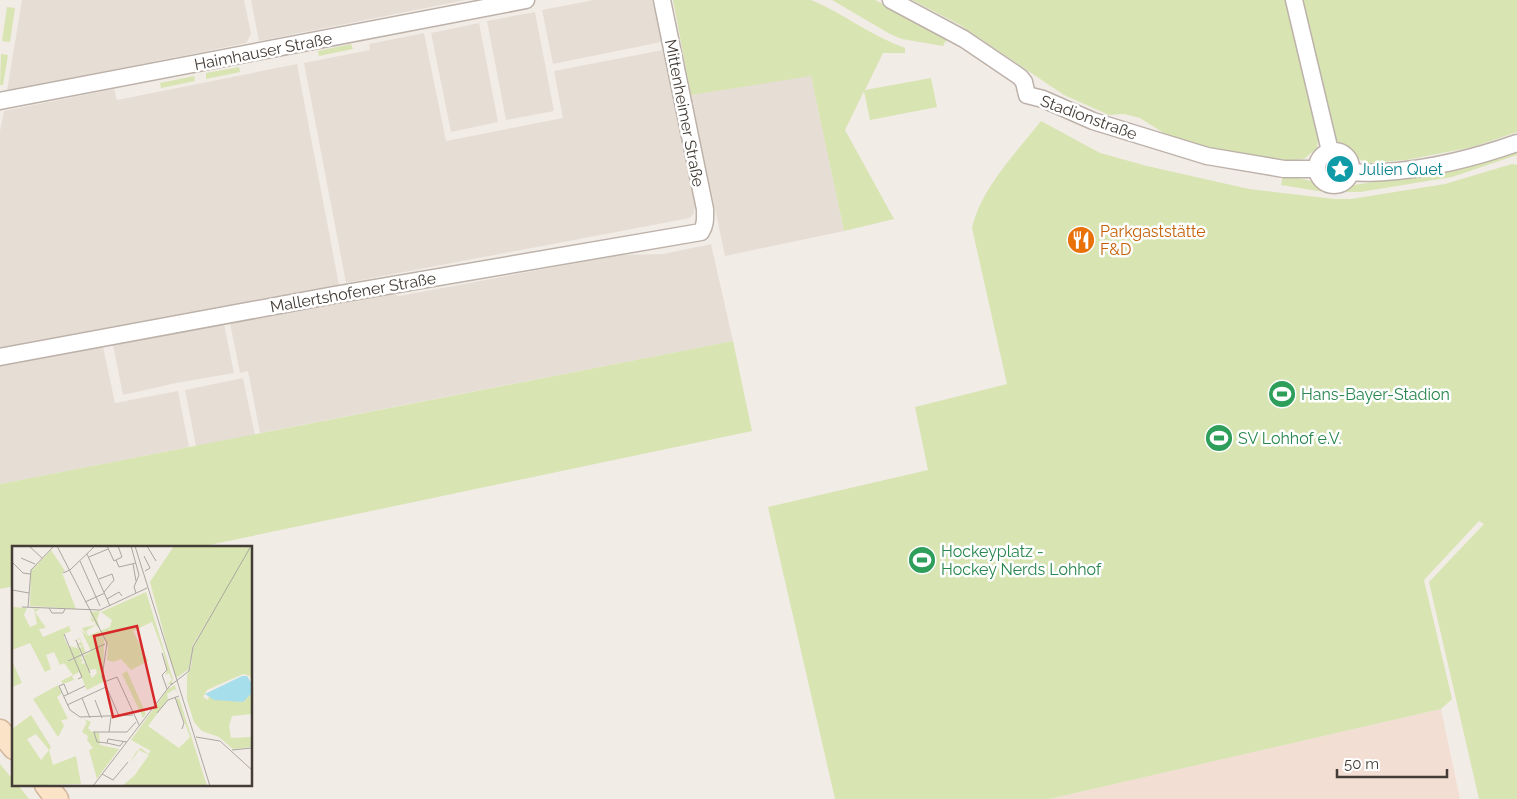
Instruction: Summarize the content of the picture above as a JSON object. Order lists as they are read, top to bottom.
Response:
{
  "streets": {
    "street": [
      "Haimhauser Straße",
      "Mittenheimer Straße",
      "Stadionstraße",
      "Mallertshofener Straße"
    ]
  },
  "crossings": [
    ["Mittenheimer Straße", "Mallertshofener Straße"]
  ],
  "places": {
    "place": ["Julien Quet"],
    "restaurant": ["Parkgaststätte F&D"],
    "sports": ["Hans-Bayer-Stadion", "SV Lohhof e.V.", "Hockeyplatz - Hockey Nerds Lohhof"]
  },
  "scale_bar": "50 m"
}
